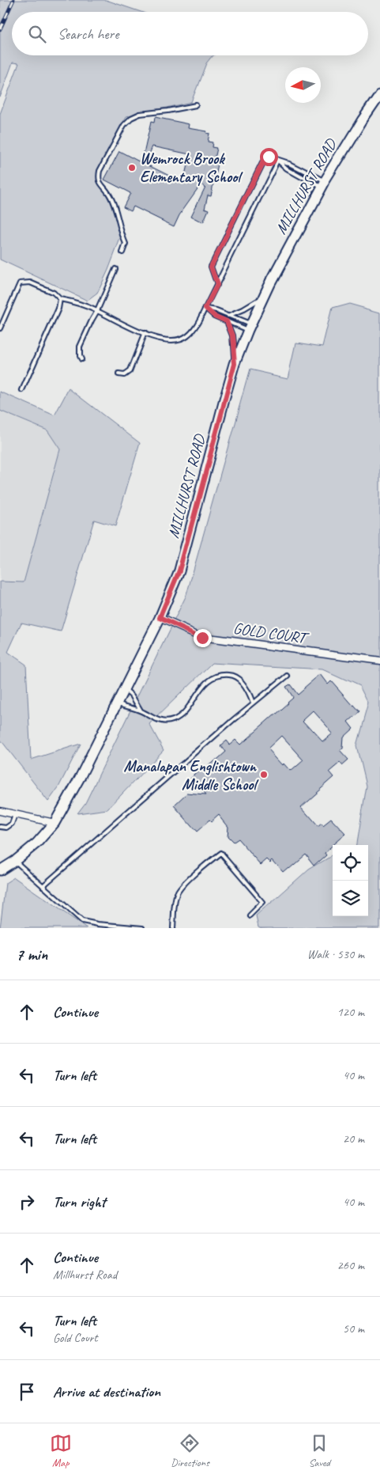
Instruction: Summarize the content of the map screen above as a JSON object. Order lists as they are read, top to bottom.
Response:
{
  "streets": {
    "street": ["MILLHURST ROAD", "GOLD COURT"]
  },
  "crossings": [
    ["MILLHURST ROAD", "GOLD COURT"]
  ],
  "places": ["Wemrock Brook Elementary School", "Manalapan Englishtown Middle School"],
  "north": "left",
  "page": {
    "search": "Search here",
    "heading": ["7 min", "Walk · 530 m"],
    "list": [
      ["Continue", "120 m"],
      ["Turn left", "40 m"],
      ["Turn left", "20 m"],
      ["Turn right", "40 m"],
      ["Continue", "Millhurst Road", "260 m"],
      ["Turn left", "Gold Court", "50 m"],
      "Arrive at destination"
    ],
    "nav": ["Map", "Directions", "Saved"]
  }
}
